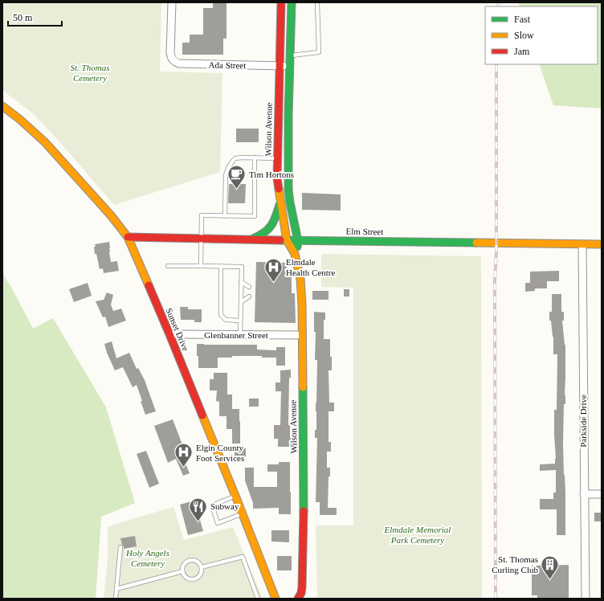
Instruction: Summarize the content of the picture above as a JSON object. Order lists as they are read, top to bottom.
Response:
{
  "streets": {
    "main road": ["Wilson Avenue", "Elm Street", "Sunset Drive"],
    "street": ["Ada Street", "Glenbanner Street", "Parkside Drive"]
  },
  "crossings": [
    ["Ada Street", "Wilson Avenue"],
    ["Wilson Avenue", "Elm Street"],
    ["Wilson Avenue", "Glenbanner Street"],
    ["Elm Street", "Sunset Drive"],
    ["Elm Street", "Parkside Drive"],
    ["Sunset Drive", "Glenbanner Street"]
  ],
  "parks": ["St. Thomas Cemetery", "Elmdale Memorial Park Cemetery", "Holy Angels Cemetery"],
  "places": {
    "cafe": ["Tim Hortons"],
    "hospital": ["Elmdale Health Centre", "Elgin County Foot Services"],
    "restaurant": ["Subway"],
    "building": ["St. Thomas Curling Club"]
  },
  "legend": ["Fast", "Slow", "Jam"],
  "scale_bar": "50 m"
}
